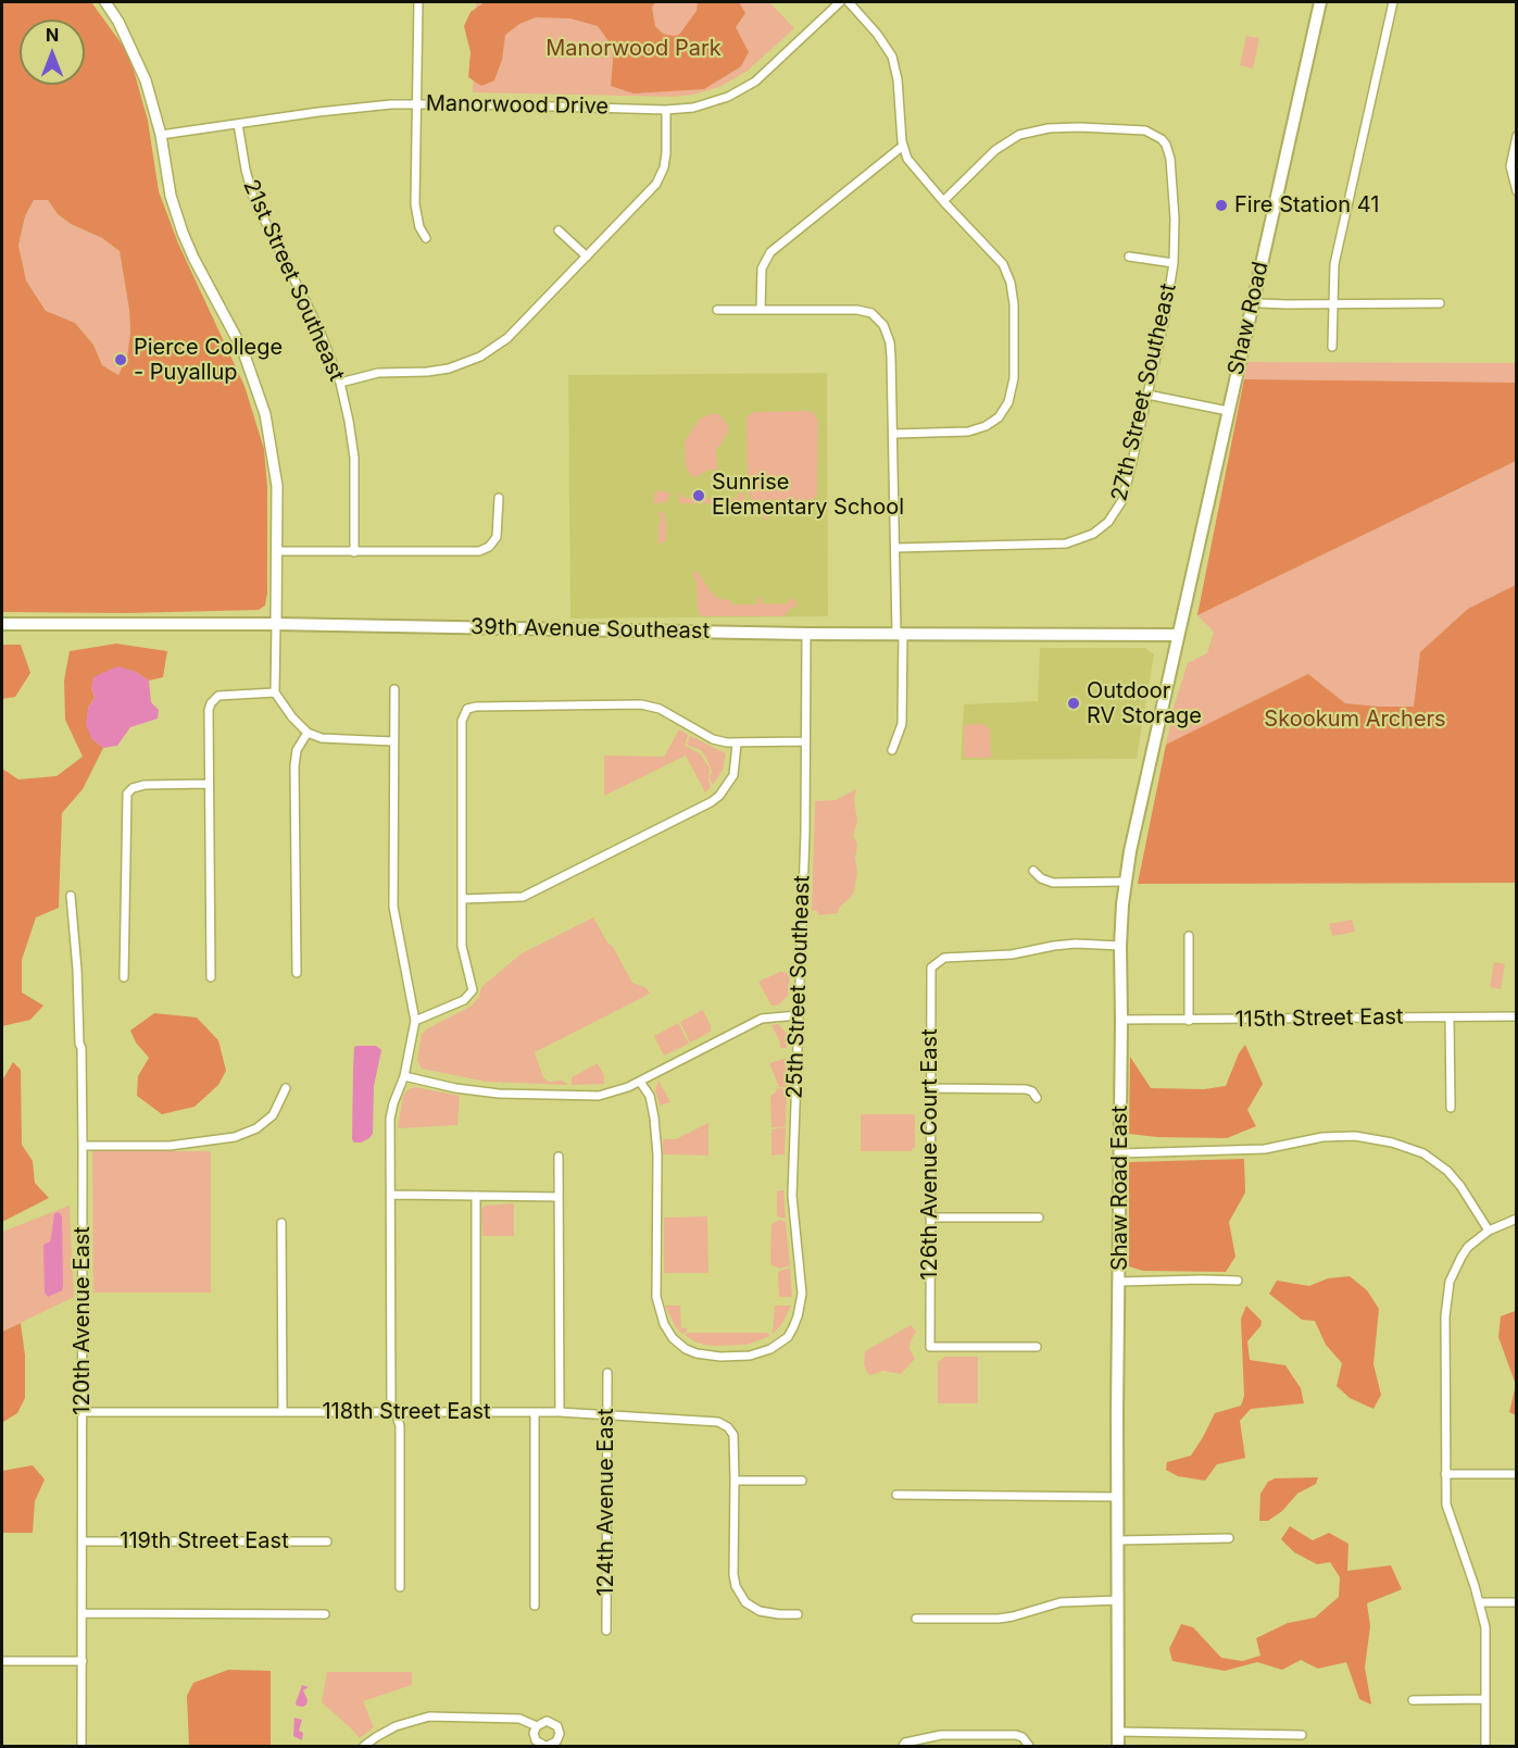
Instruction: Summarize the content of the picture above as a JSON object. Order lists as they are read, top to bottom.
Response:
{
  "streets": {
    "main road": ["Shaw Road", "39th Avenue Southeast", "Shaw Road East"],
    "street": [
      "Manorwood Drive",
      "21st Street Southeast",
      "27th Street Southeast",
      "25th Street Southeast",
      "115th Street East",
      "126th Avenue Court East",
      "120th Avenue East",
      "118th Street East",
      "124th Avenue East",
      "119th Street East"
    ]
  },
  "crossings": [
    ["Manorwood Drive", "21st Street Southeast"],
    ["Shaw Road", "39th Avenue Southeast"],
    ["Shaw Road", "Shaw Road East"],
    ["39th Avenue Southeast", "25th Street Southeast"],
    ["39th Avenue Southeast", "Shaw Road East"],
    ["115th Street East", "Shaw Road East"],
    ["126th Avenue Court East", "Shaw Road East"],
    ["120th Avenue East", "118th Street East"],
    ["120th Avenue East", "119th Street East"],
    ["118th Street East", "124th Avenue East"]
  ],
  "parks": ["Manorwood Park", "Skookum Archers"],
  "places": [
    "Fire Station 41",
    "Pierce College - Puyallup",
    "Sunrise Elementary School",
    "Outdoor RV Storage"
  ],
  "north": "top"
}
